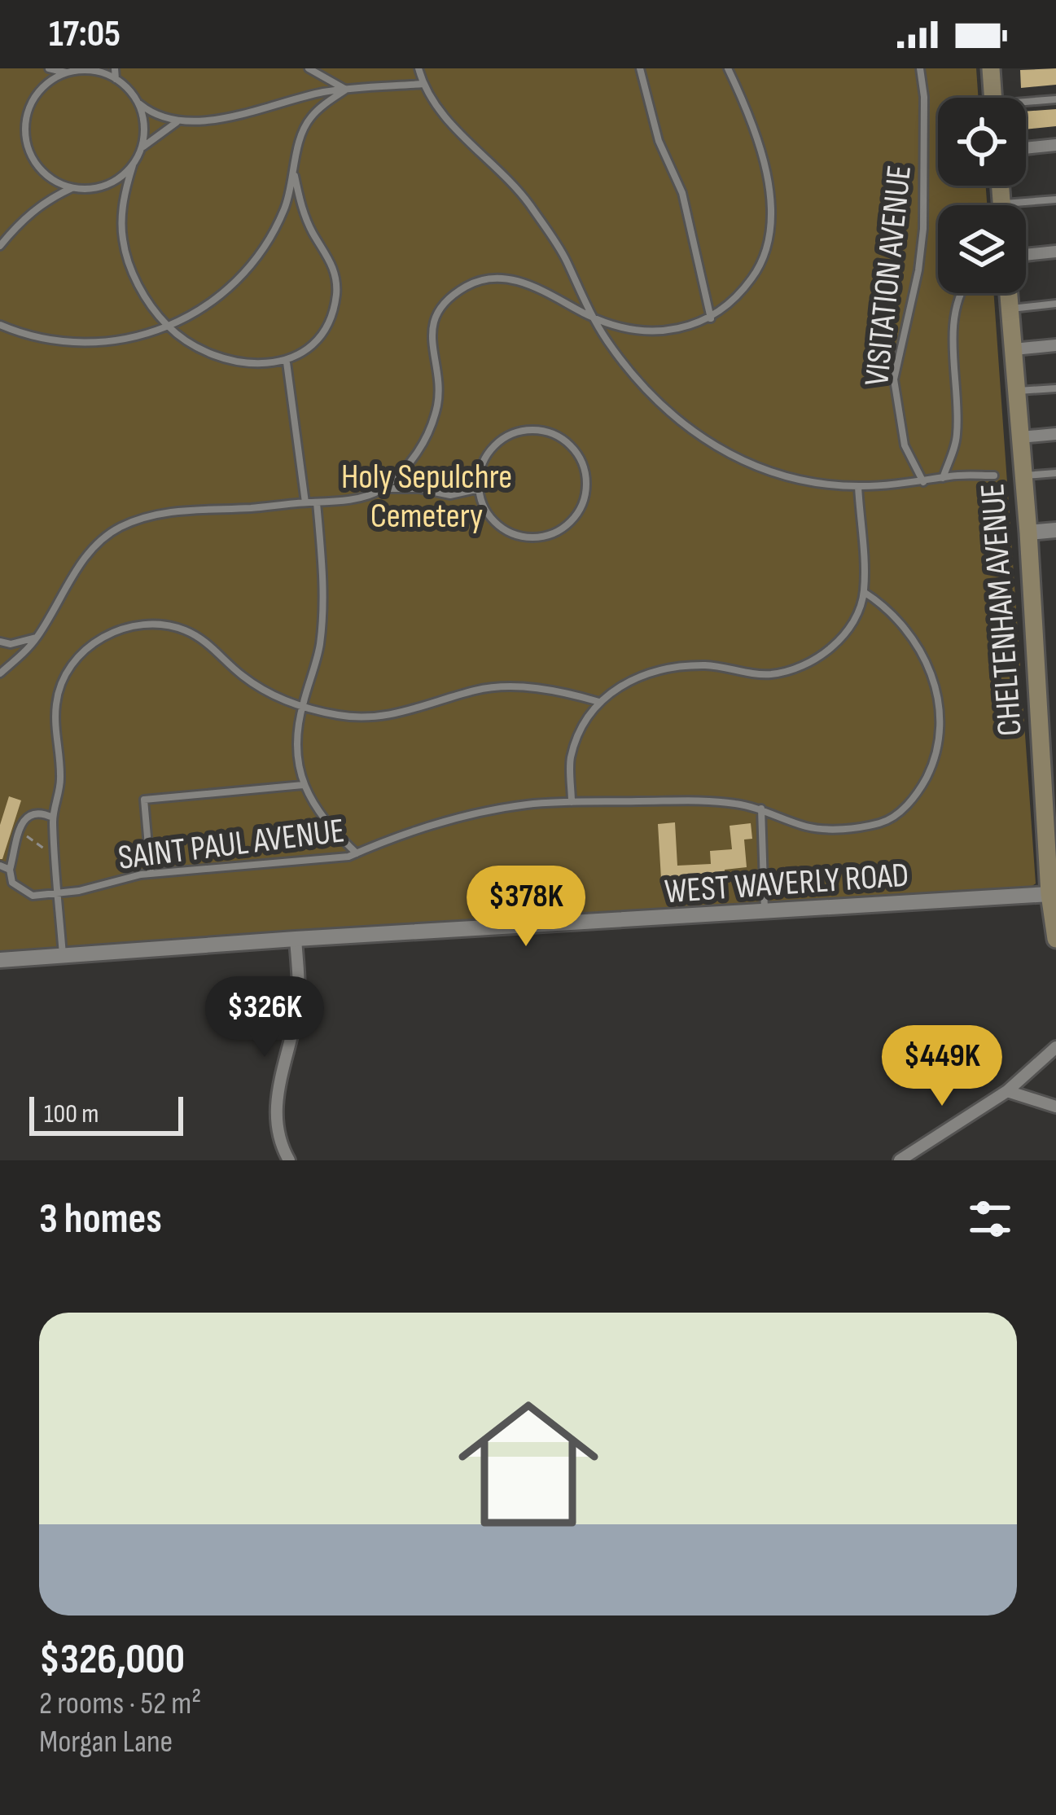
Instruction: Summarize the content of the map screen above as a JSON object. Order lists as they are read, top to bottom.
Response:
{
  "streets": {
    "main road": ["CHELTENHAM AVENUE"],
    "street": ["WEST WAVERLY ROAD"],
    "lane": ["VISITATION AVENUE", "SAINT PAUL AVENUE"]
  },
  "crossings": [
    ["CHELTENHAM AVENUE", "WEST WAVERLY ROAD"]
  ],
  "parks": ["Holy Sepulchre Cemetery"],
  "scale_bar": "100 m",
  "page": {
    "status": "17:05",
    "price": ["$378K", "$326K", "$449K"],
    "scale": "100 m",
    "heading": "3 homes",
    "list": [
      {
        "name": "$326,000",
        "note": "2 rooms · 52 m² · Morgan Lane"
      }
    ]
  }
}
